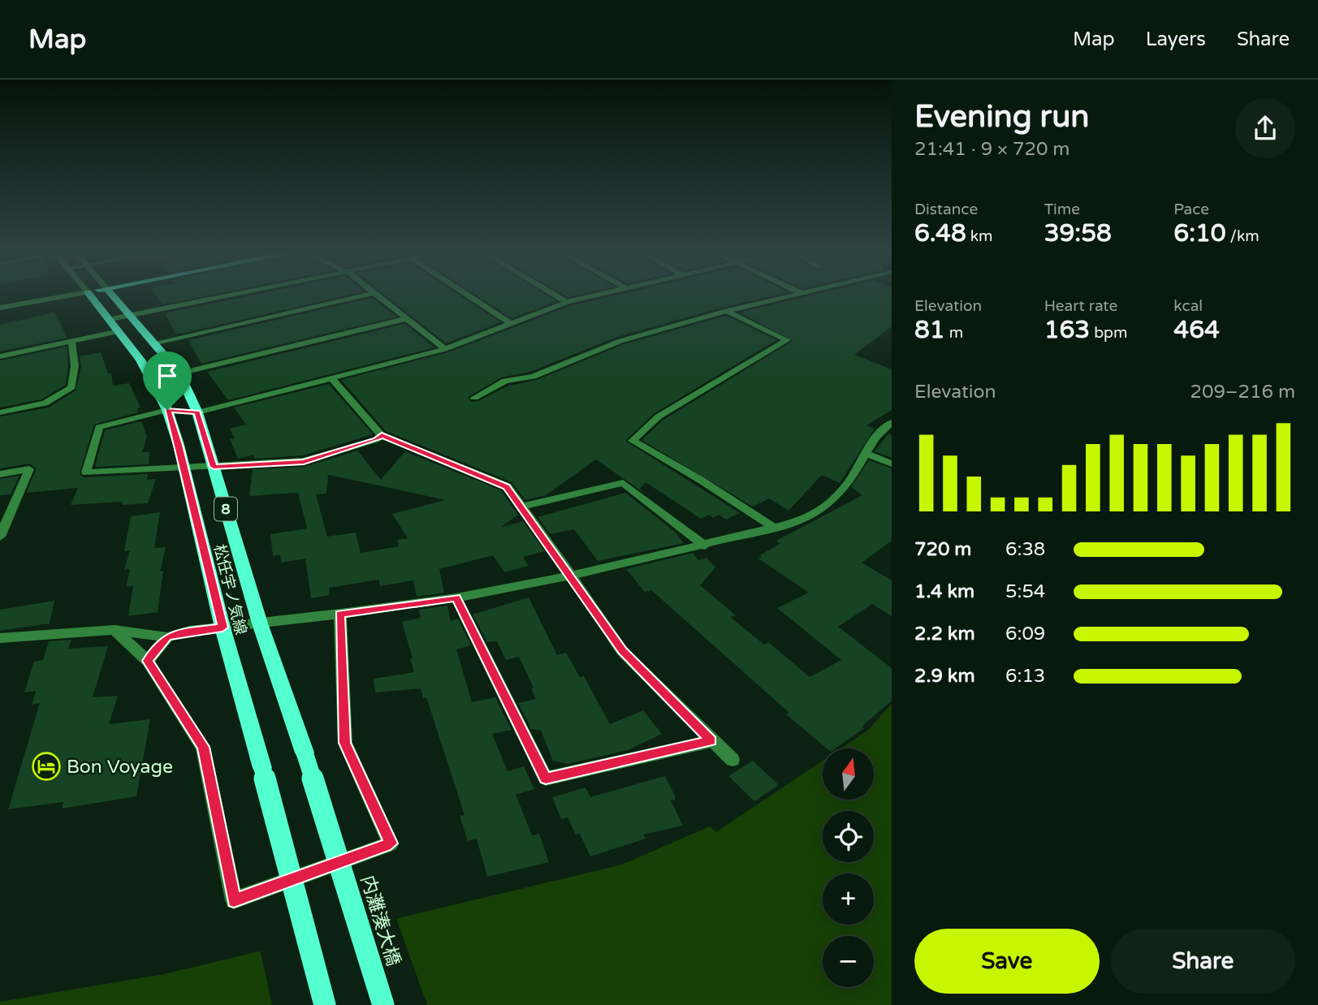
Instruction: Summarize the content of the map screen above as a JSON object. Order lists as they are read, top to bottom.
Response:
{
  "streets": {
    "main road": ["8", "松任宇ノ気線", "内灘湊大橋"]
  },
  "crossings": [
    ["松任宇ノ気線", "内灘湊大橋"]
  ],
  "places": {
    "hotel": ["Bon Voyage"]
  },
  "north": "top",
  "page": {
    "header": "Map",
    "nav": ["Map", "Layers", "Share"],
    "heading": ["Evening run", "21:41 · 9 × 720 m"],
    "stats": [
      ["Distance", "6.48 km"],
      ["Time", "39:58"],
      ["Pace", "6:10 /km"],
      ["Elevation", "81 m"],
      ["Heart rate", "163 bpm"],
      ["kcal", "464"]
    ],
    "chart": ["Elevation", "209–216 m"],
    "list": [
      {
        "name": "720 m",
        "note": "6:38"
      },
      {
        "name": "1.4 km",
        "note": "5:54"
      },
      {
        "name": "2.2 km",
        "note": "6:09"
      },
      {
        "name": "2.9 km",
        "note": "6:13"
      }
    ],
    "map_buttons": ["+", "−"],
    "buttons": ["Save", "Share"]
  }
}
